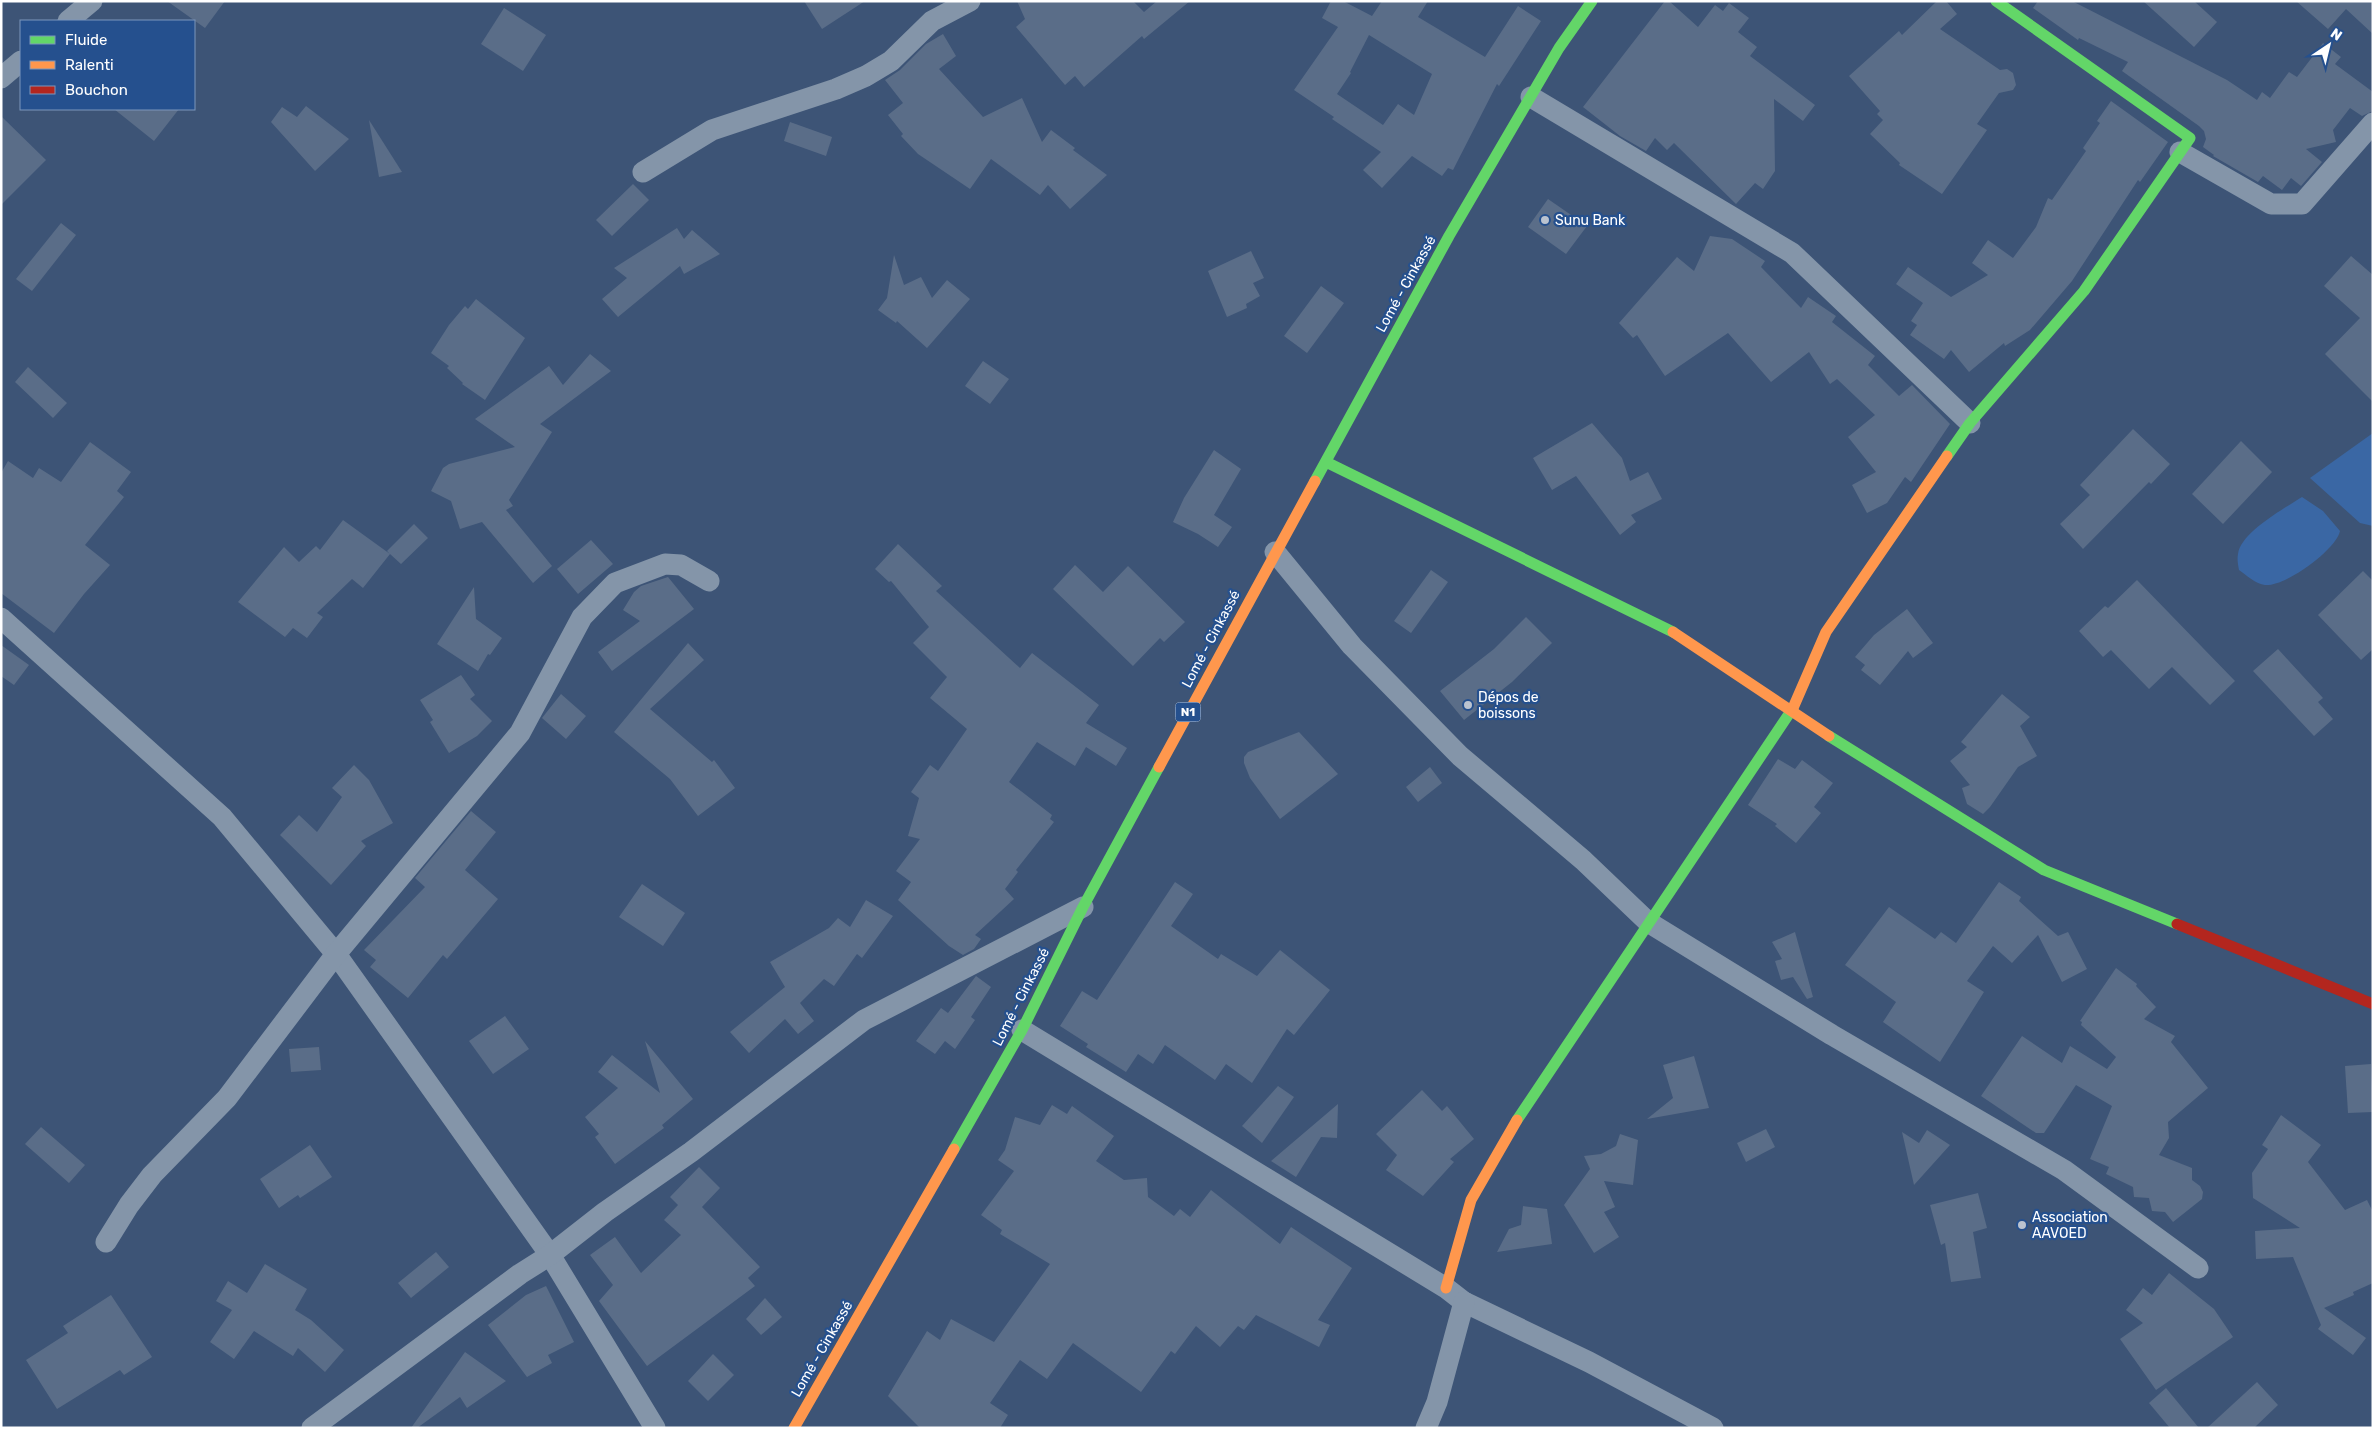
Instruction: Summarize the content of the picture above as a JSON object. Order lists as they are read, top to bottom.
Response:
{
  "streets": {
    "main road": ["Lomé - Cinkassé", "N1"]
  },
  "places": ["Sunu Bank", "Dépos de boissons", "Association AAVOED"],
  "legend": ["Fluide", "Ralenti", "Bouchon"],
  "north": "top right"
}
